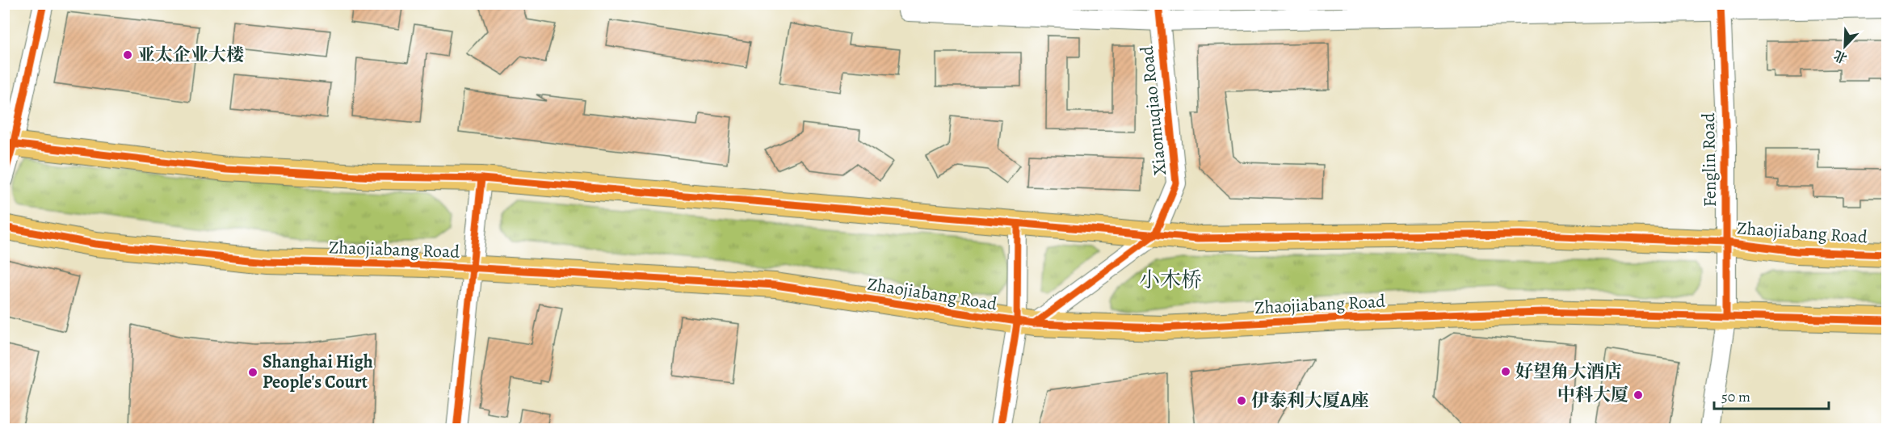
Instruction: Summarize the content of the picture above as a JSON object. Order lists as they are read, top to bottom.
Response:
{
  "streets": {
    "main road": ["Zhaojiabang Road"],
    "street": ["Xiaomuqiao Road", "Fenglin Road"]
  },
  "crossings": [
    ["Xiaomuqiao Road", "Zhaojiabang Road"],
    ["Fenglin Road", "Zhaojiabang Road"]
  ],
  "districts": ["小木桥"],
  "places": [
    "亚太企业大楼",
    "好望角大酒店",
    "Shanghai High People's Court",
    "中科大厦",
    "伊泰利大厦A座"
  ],
  "scale_bar": "50 m",
  "north": "bottom left"
}
